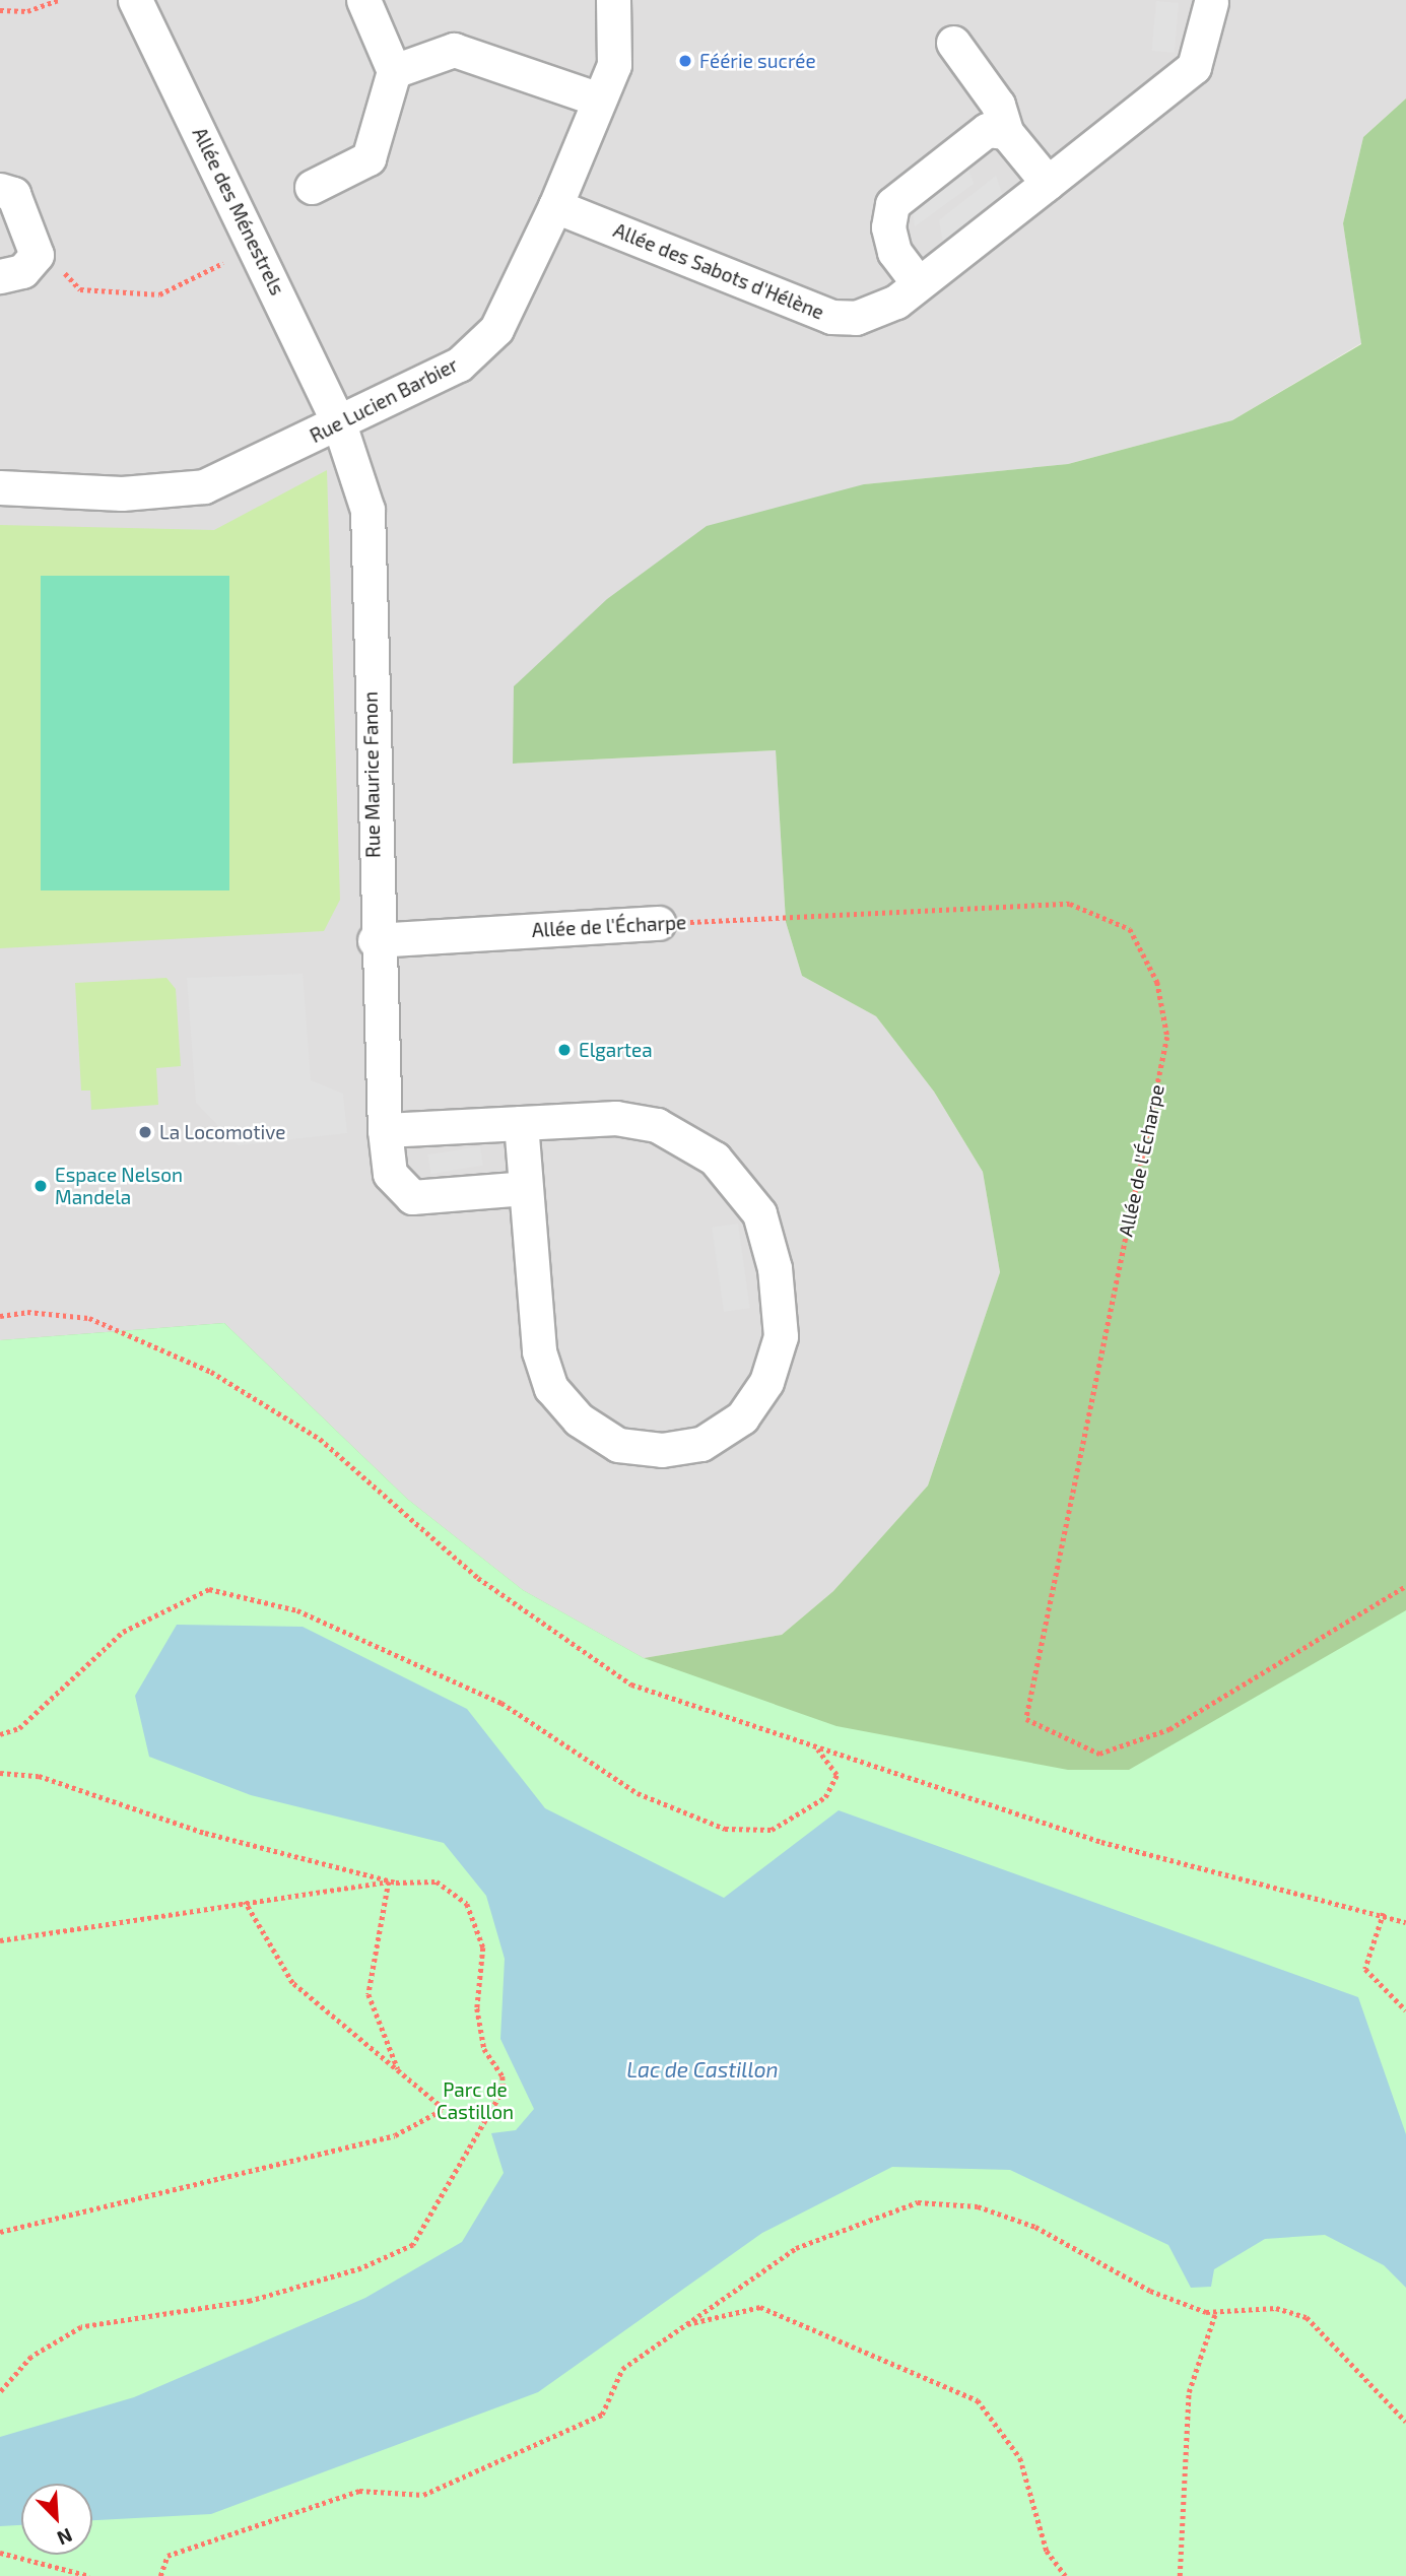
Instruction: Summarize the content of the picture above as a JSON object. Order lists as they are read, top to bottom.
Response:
{
  "streets": {
    "street": [
      "Allée des Ménestrels",
      "Allée des Sabots d'Hélène",
      "Rue Lucien Barbier",
      "Rue Maurice Fanon",
      "Allée de l'Écharpe"
    ]
  },
  "crossings": [
    ["Allée des Ménestrels", "Rue Lucien Barbier"],
    ["Allée des Ménestrels", "Rue Maurice Fanon"],
    ["Allée des Sabots d'Hélène", "Rue Lucien Barbier"],
    ["Rue Lucien Barbier", "Rue Maurice Fanon"],
    ["Rue Maurice Fanon", "Allée de l'Écharpe"]
  ],
  "water": ["Lac de Castillon"],
  "parks": ["Parc de Castillon"],
  "places": [
    "Féérie sucrée",
    "Elgartea",
    "La Locomotive",
    "Espace Nelson Mandela"
  ],
  "north": "bottom right"
}
